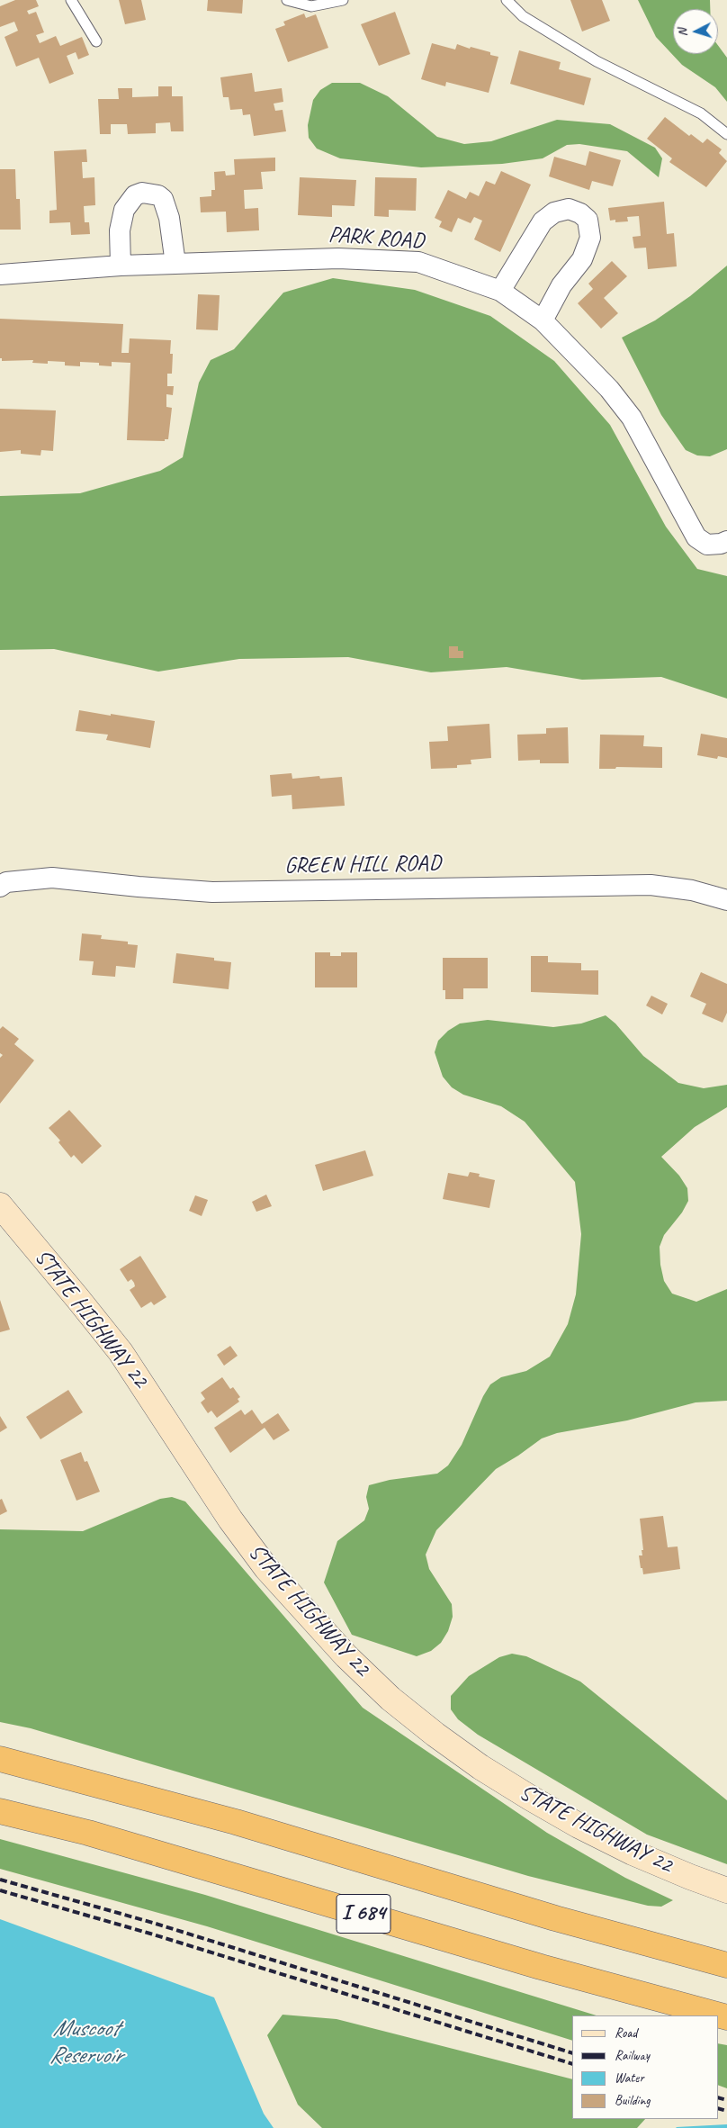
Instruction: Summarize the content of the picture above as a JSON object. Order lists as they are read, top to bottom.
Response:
{
  "streets": {
    "highway": ["I 684"],
    "main road": ["STATE HIGHWAY 22"],
    "street": ["PARK ROAD", "GREEN HILL ROAD"]
  },
  "water": ["Muscoot Reservoir"],
  "legend": [
    "Road",
    "Railway",
    "Water",
    "Building"
  ],
  "north": "left"
}
